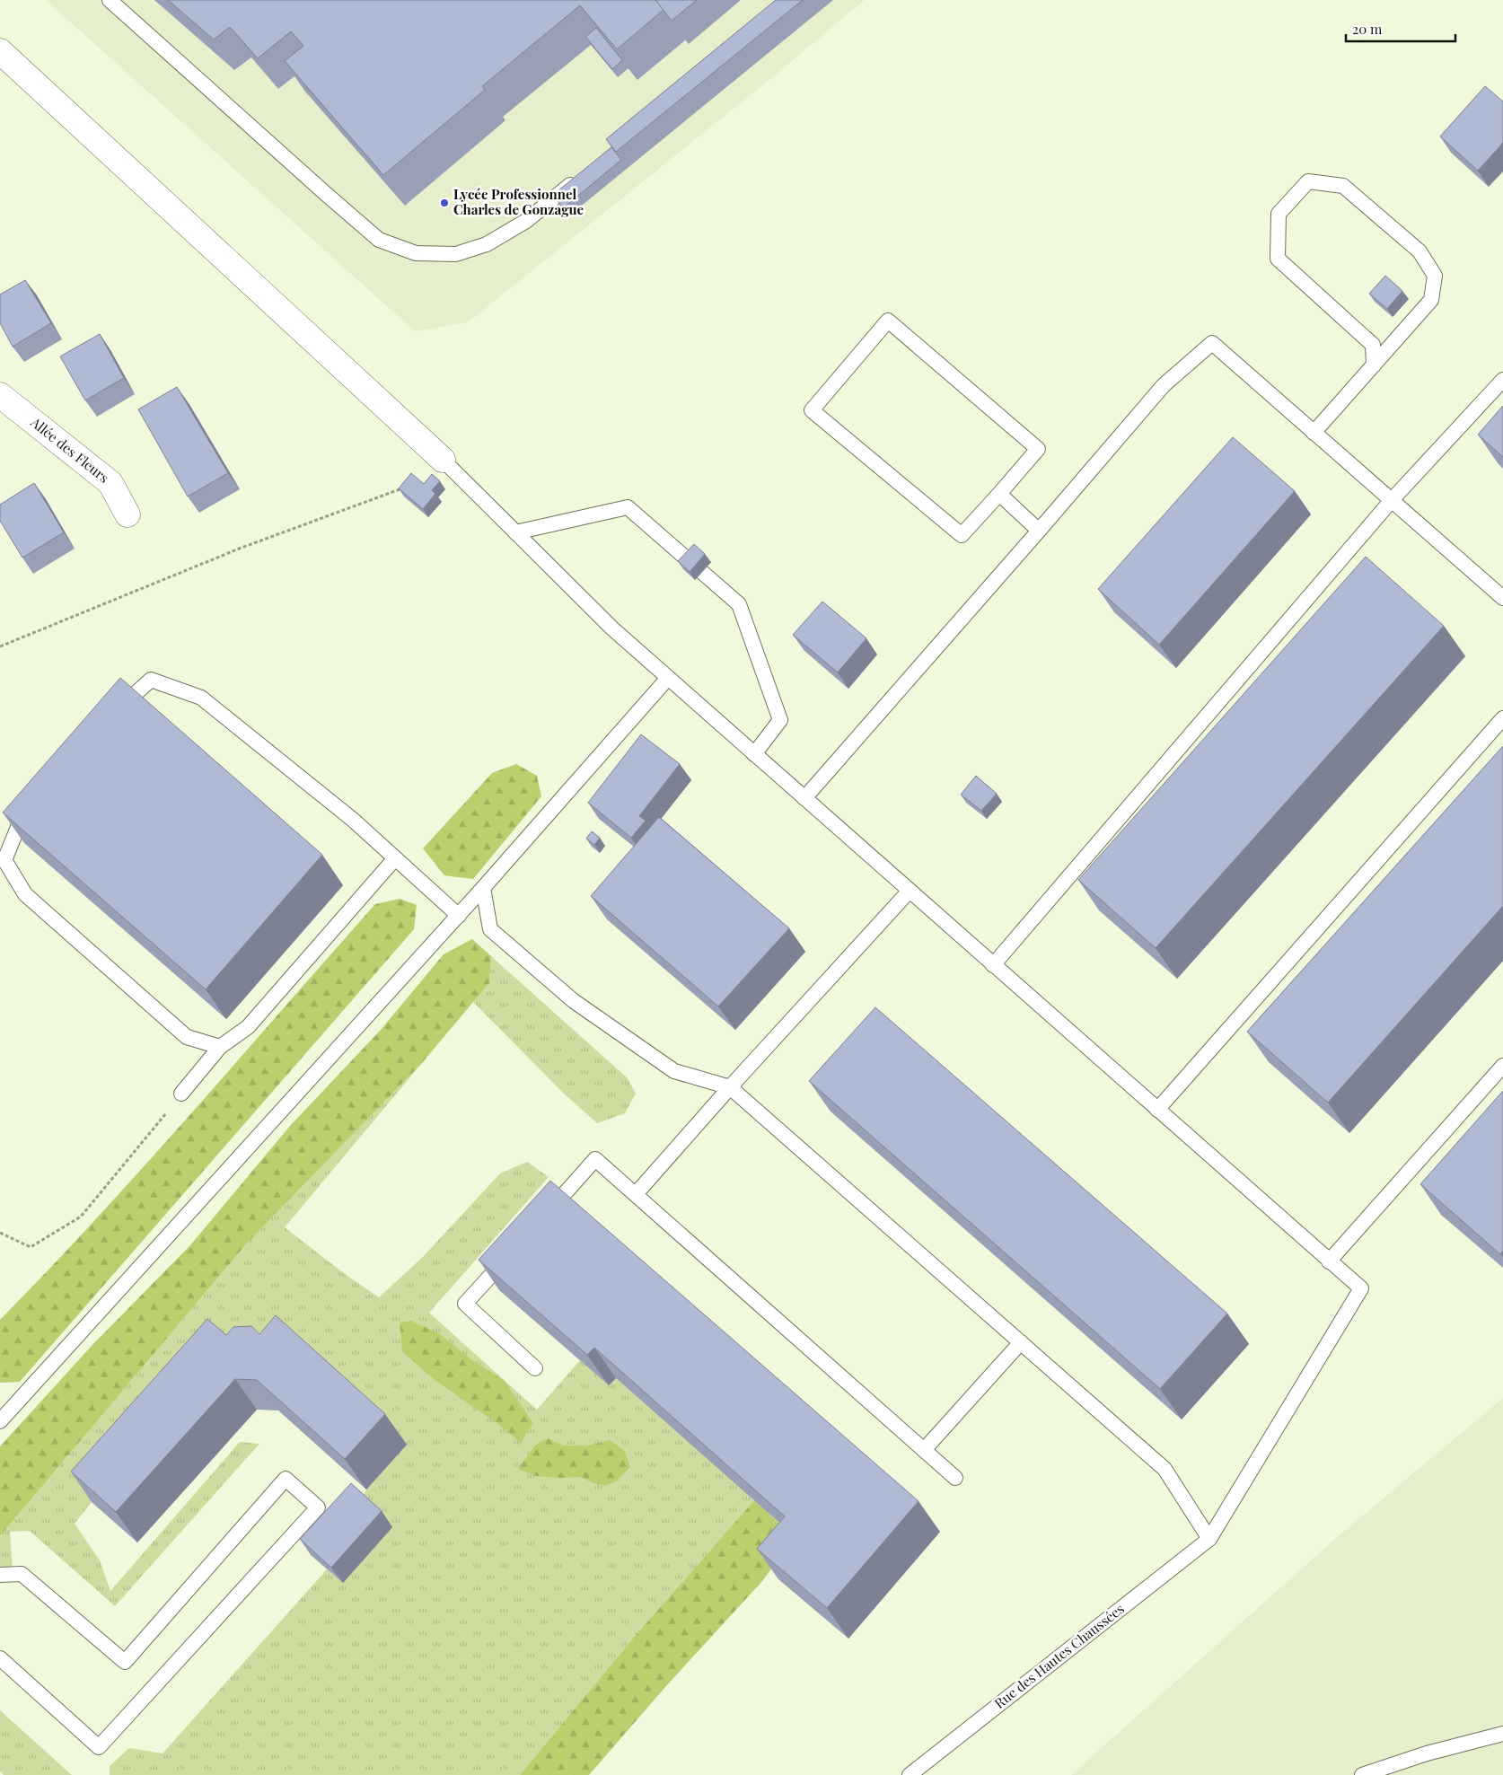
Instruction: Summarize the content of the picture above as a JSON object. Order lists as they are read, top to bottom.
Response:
{
  "streets": {
    "street": ["Allée des Fleurs"],
    "lane": ["Rue des Hautes Chaussées"]
  },
  "places": ["Lycée Professionnel Charles de Gonzague"],
  "scale_bar": "20 m"
}
